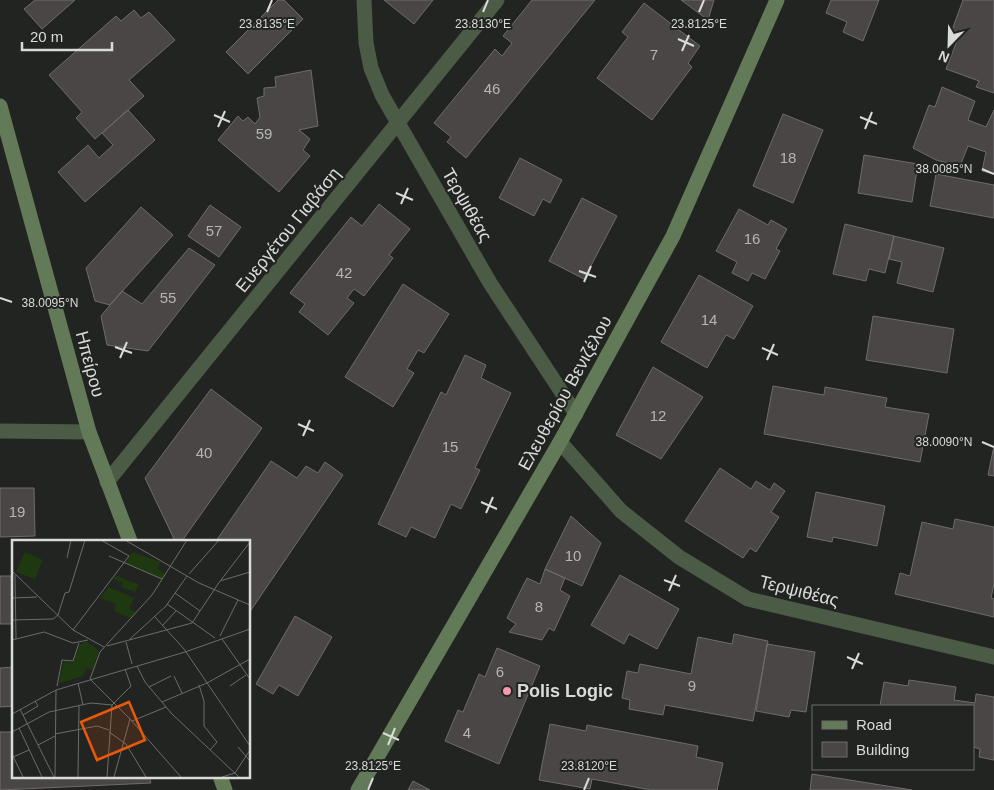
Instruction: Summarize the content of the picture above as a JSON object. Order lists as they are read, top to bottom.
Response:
{
  "streets": {
    "street": [
      "Τερψιθέας",
      "Ευεργέτου Γιαβάση",
      "Ηπείρου",
      "Ελευθερίου Βενιζέλου"
    ]
  },
  "crossings": [
    ["Τερψιθέας", "Ευεργέτου Γιαβάση"],
    ["Τερψιθέας", "Ελευθερίου Βενιζέλου"],
    ["Ευεργέτου Γιαβάση", "Ηπείρου"]
  ],
  "places": ["Polis Logic"],
  "house_numbers": [
    "7",
    "46",
    "59",
    "18",
    "57",
    "16",
    "42",
    "55",
    "14",
    "12",
    "15",
    "40",
    "19",
    "10",
    "8",
    "6",
    "9",
    "4"
  ],
  "legend": ["Road", "Building"],
  "scale_bar": "20 m",
  "north": "bottom left",
  "coordinates": [
    "23.8135°E",
    "23.8130°E",
    "23.8125°E",
    "38.0085°N",
    "38.0095°N",
    "38.0090°N",
    "23.8120°E"
  ]
}
